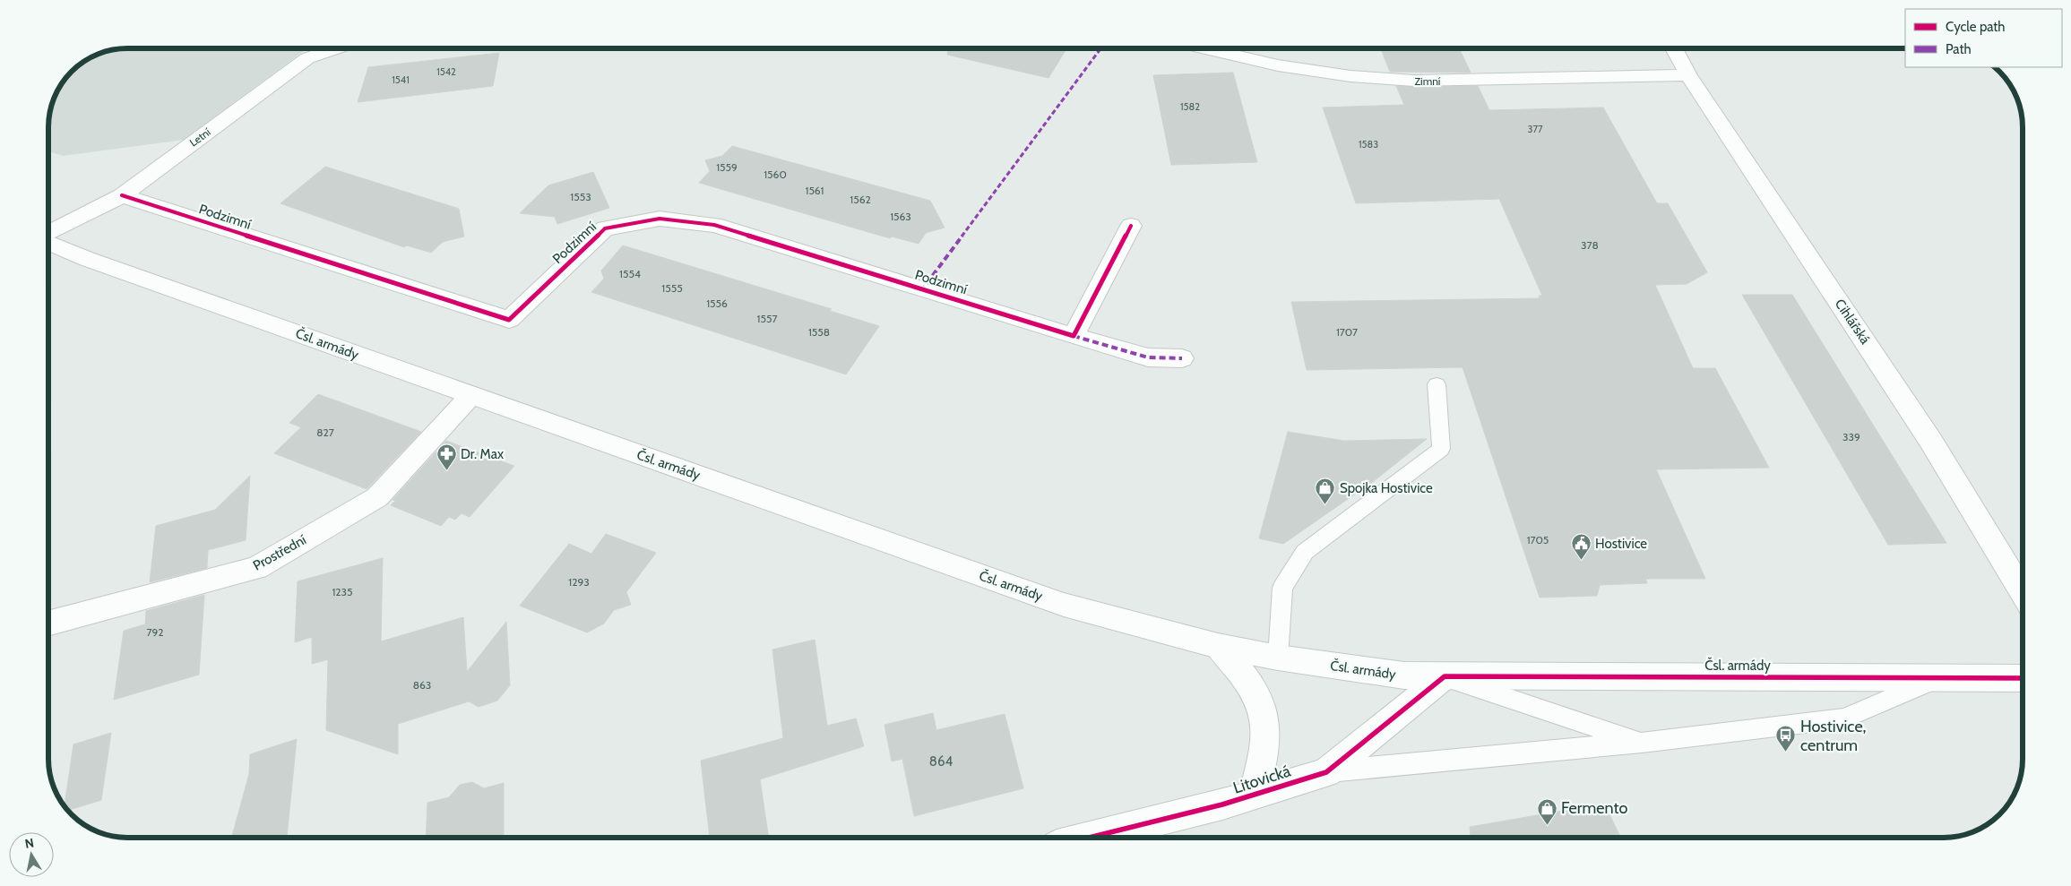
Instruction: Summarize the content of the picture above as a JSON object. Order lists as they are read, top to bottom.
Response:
{
  "streets": {
    "street": [
      "Zimní",
      "Letní",
      "Podzimní",
      "Cihlářská",
      "Čsl. armády",
      "Prostřední",
      "Litovická"
    ]
  },
  "crossings": [
    ["Zimní", "Cihlářská"],
    ["Letní", "Podzimní"],
    ["Čsl. armády", "Prostřední"],
    ["Čsl. armády", "Litovická"]
  ],
  "places": {
    "pharmacy": ["Dr. Max"],
    "shop": ["Spojka Hostivice", "Fermento"],
    "public building": ["Hostivice"],
    "bus stop": ["Hostivice, centrum"]
  },
  "house_numbers": [
    "1542",
    "1541",
    "1582",
    "377",
    "1583",
    "1559",
    "1560",
    "1561",
    "1553",
    "1562",
    "1563",
    "378",
    "1554",
    "1555",
    "1556",
    "1557",
    "1558",
    "1707",
    "827",
    "339",
    "1705",
    "1293",
    "1235",
    "792",
    "863",
    "864"
  ],
  "legend": ["Cycle path", "Path"],
  "north": "top"
}
